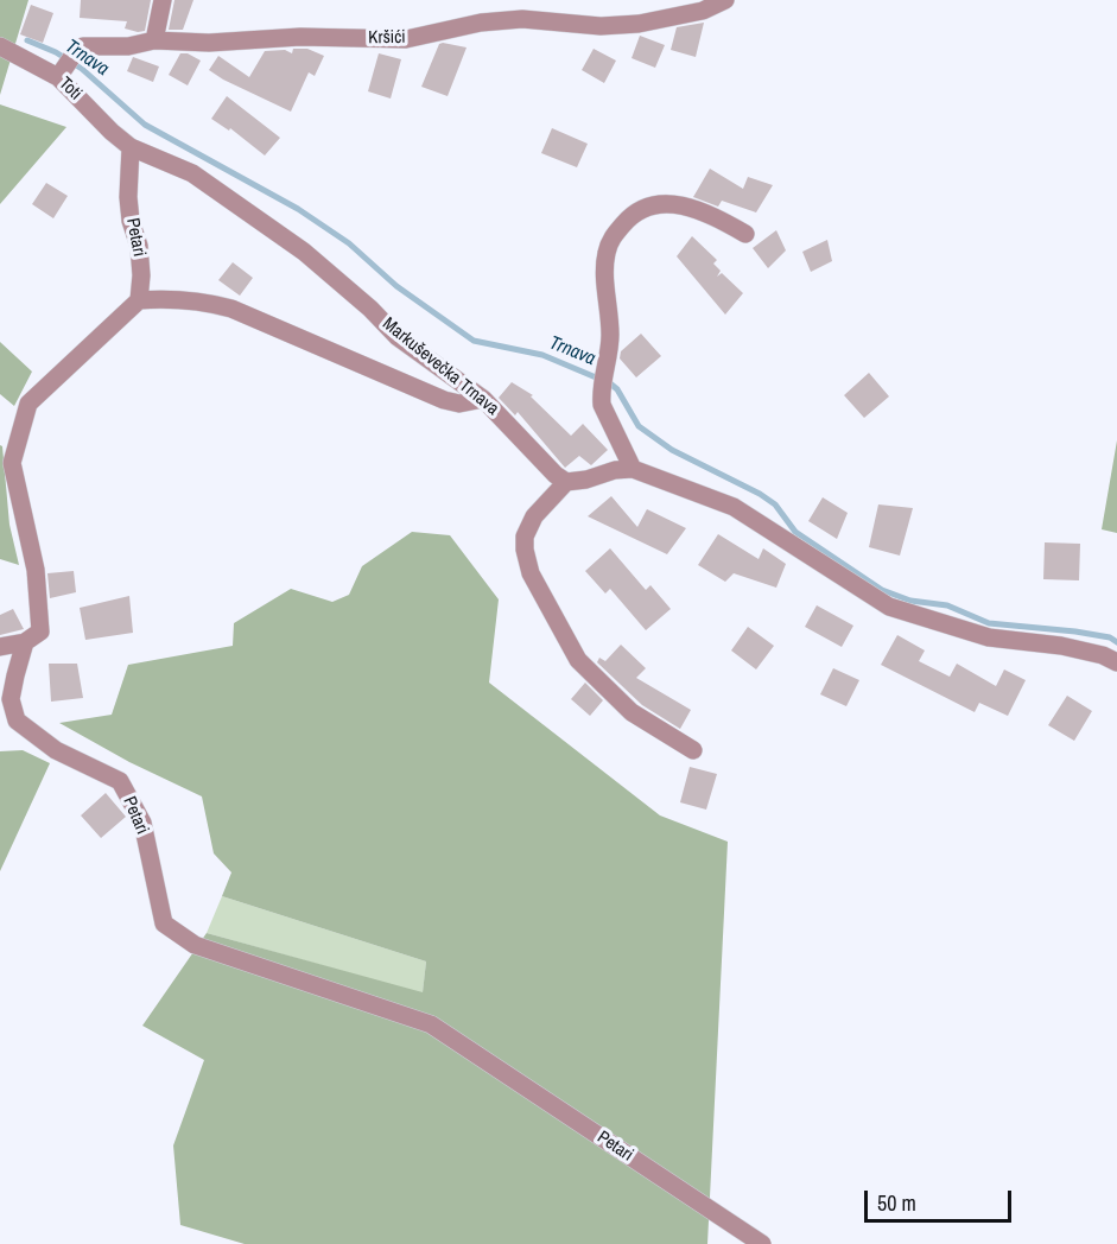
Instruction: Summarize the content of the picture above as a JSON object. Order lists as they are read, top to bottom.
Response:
{
  "streets": {
    "street": [
      "Kršići",
      "Toti",
      "Petari",
      "Markuševečka Trnava"
    ]
  },
  "crossings": [
    ["Kršići", "Toti"],
    ["Toti", "Petari"],
    ["Toti", "Markuševečka Trnava"],
    ["Petari", "Markuševečka Trnava"]
  ],
  "water": ["Trnava"],
  "scale_bar": "50 m"
}
